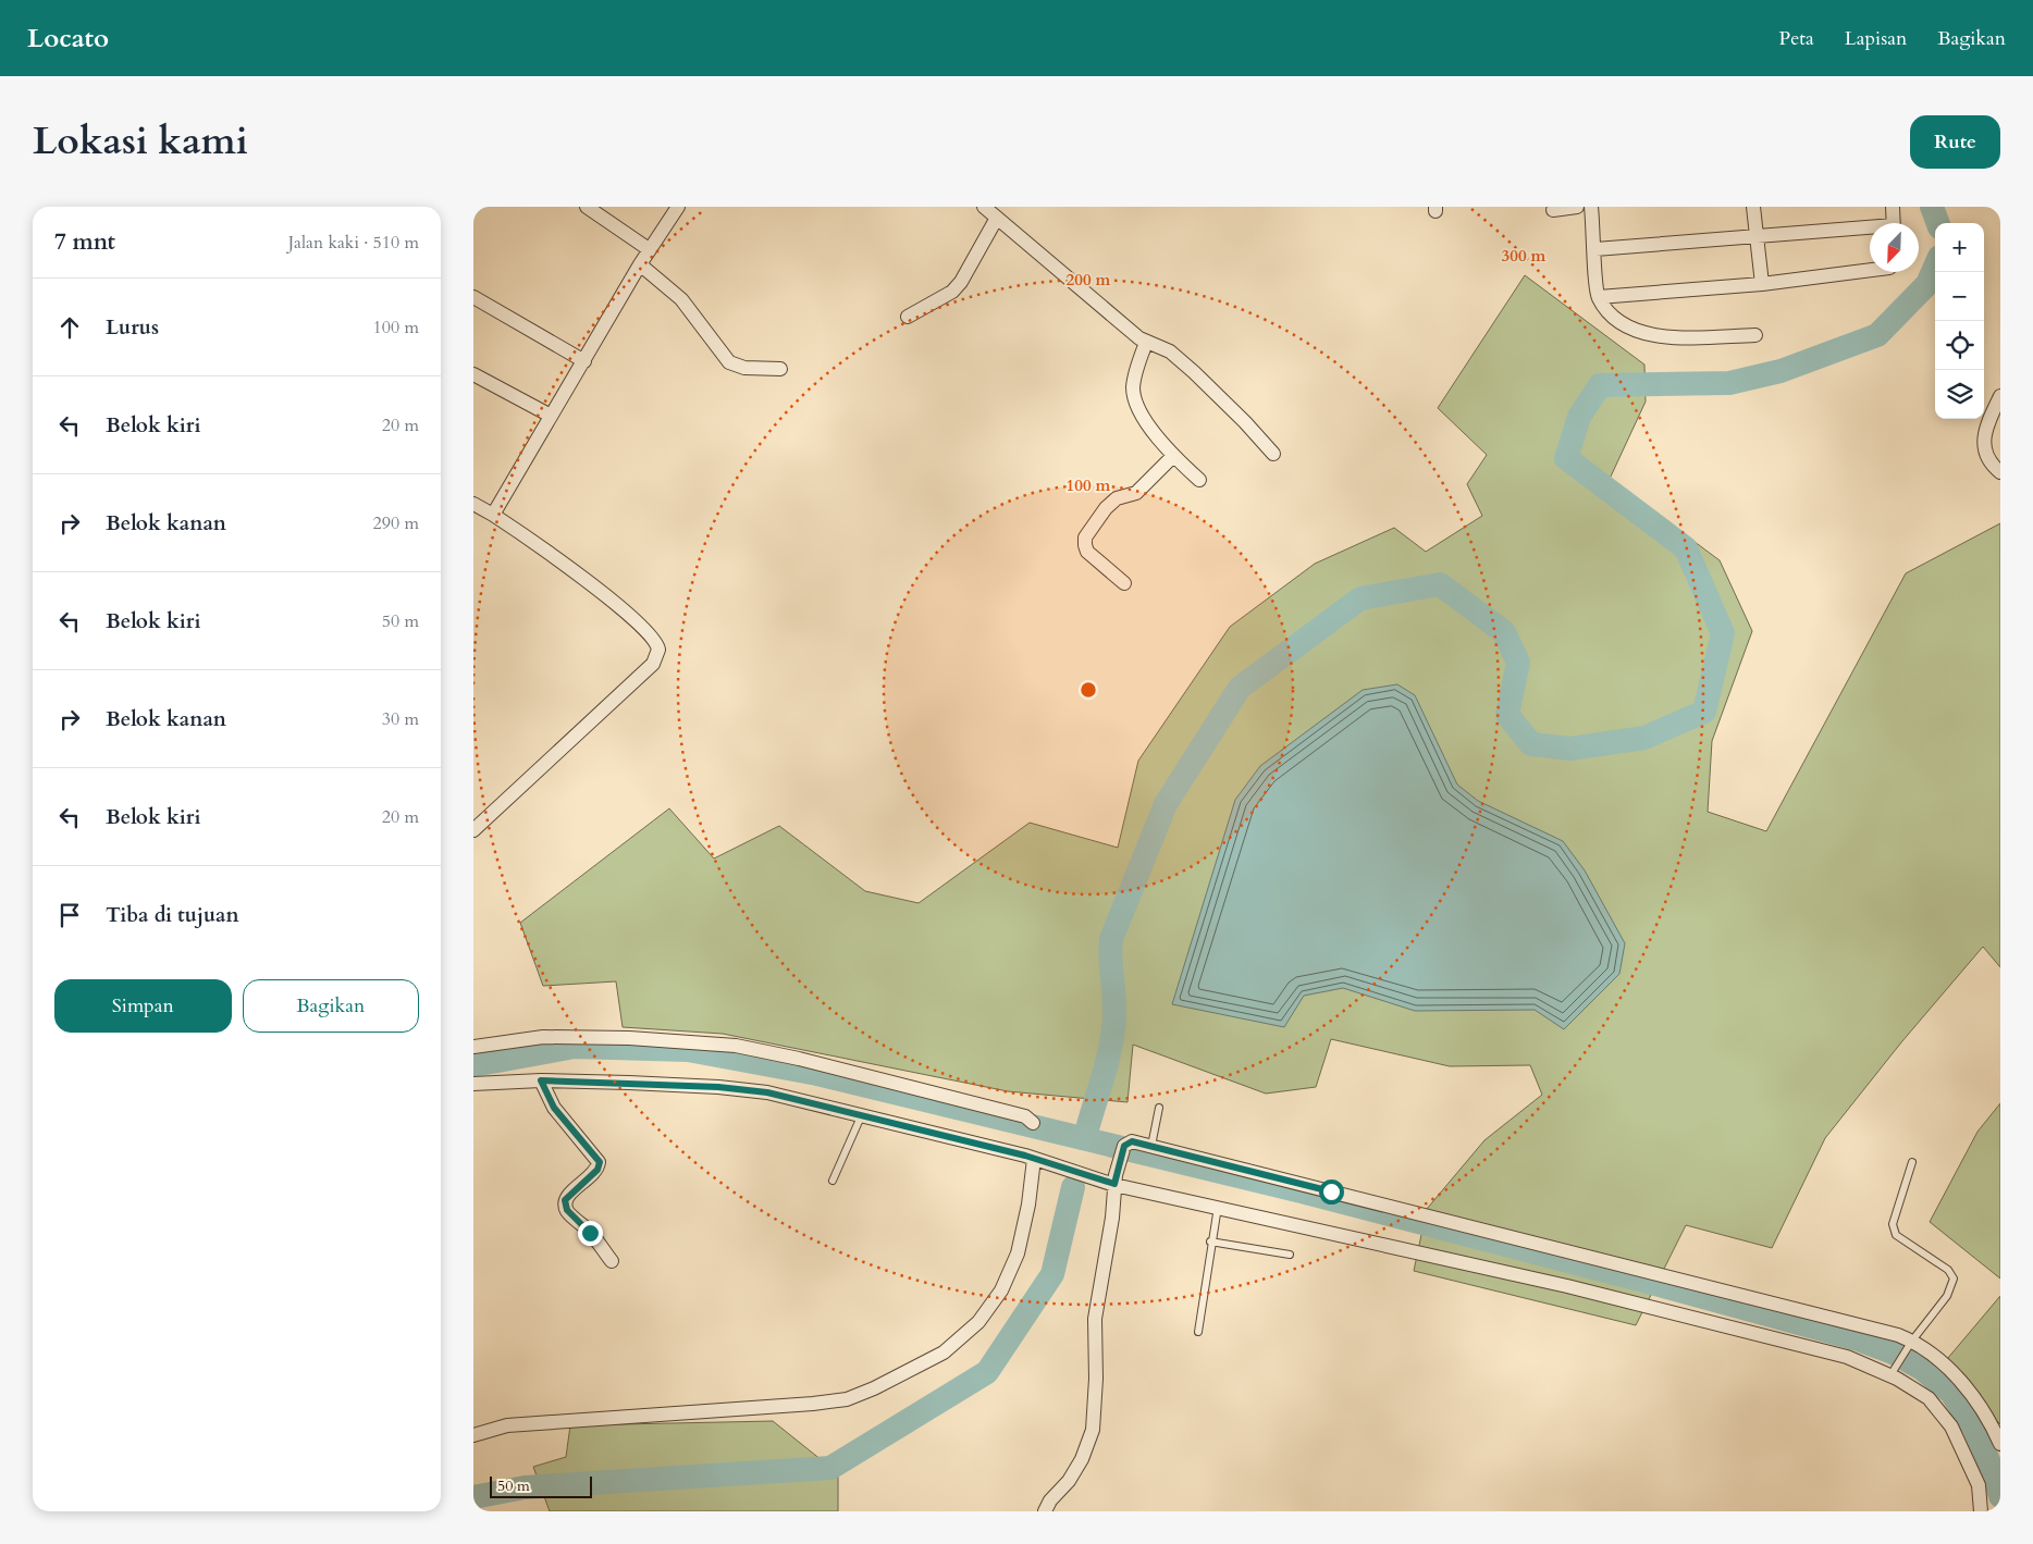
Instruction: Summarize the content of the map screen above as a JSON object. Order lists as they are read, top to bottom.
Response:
{
  "scale_bar": "50 m",
  "north": "bottom left",
  "page": {
    "header": "Locato",
    "nav": ["Peta", "Lapisan", "Bagikan"],
    "title": "Lokasi kami",
    "buttons": [
      "Rute",
      ["Simpan", "Bagikan"]
    ],
    "heading": ["7 mnt", "Jalan kaki · 510 m"],
    "map_buttons": ["+", "−"],
    "list": [
      ["Lurus", "100 m"],
      ["Belok kiri", "20 m"],
      ["Belok kanan", "290 m"],
      ["Belok kiri", "50 m"],
      ["Belok kanan", "30 m"],
      ["Belok kiri", "20 m"],
      "Tiba di tujuan"
    ],
    "scale": "50 m"
  },
  "rings": ["300 m", "200 m", "100 m"]
}
